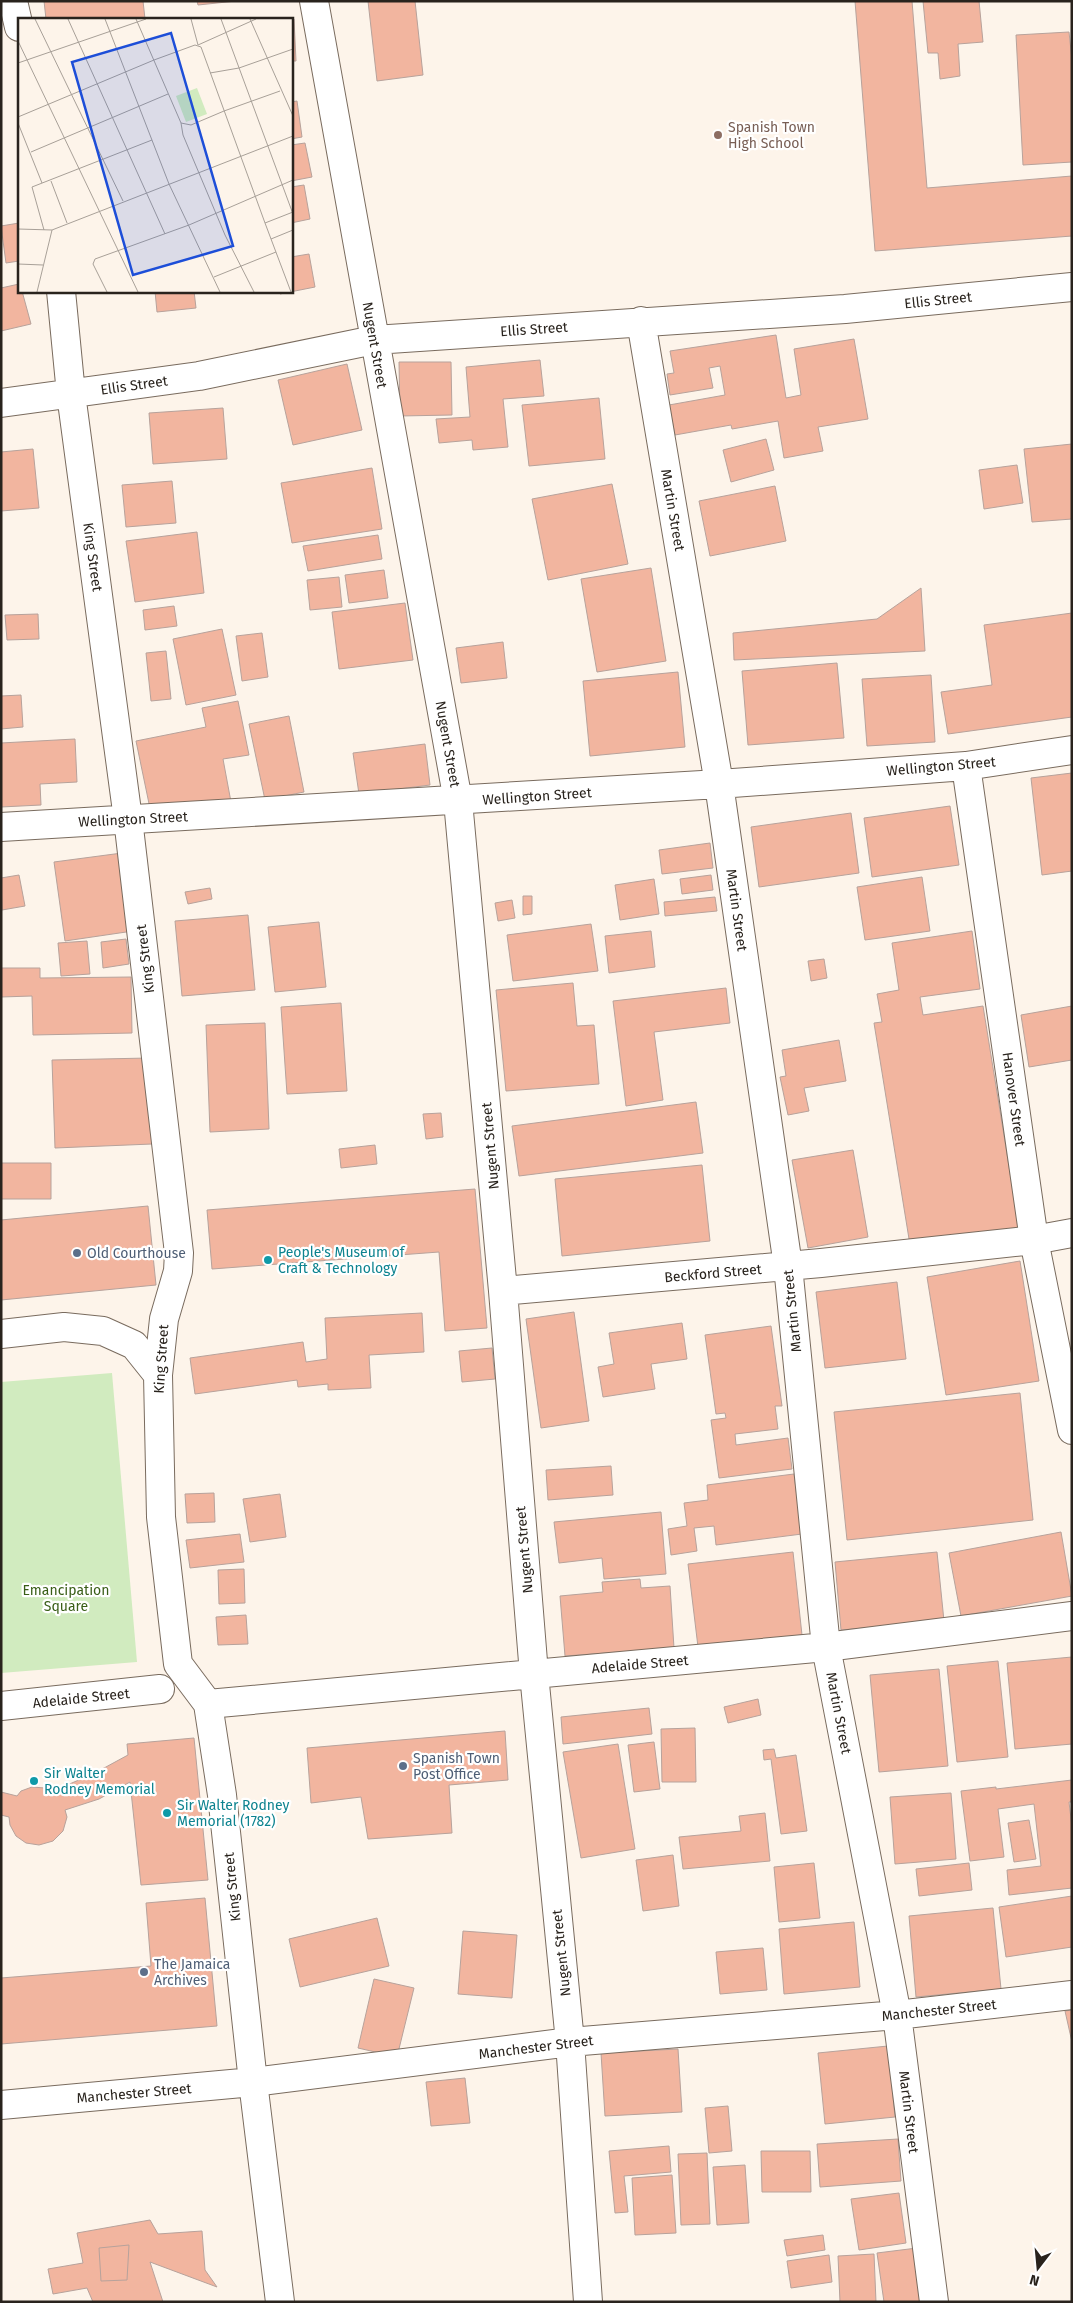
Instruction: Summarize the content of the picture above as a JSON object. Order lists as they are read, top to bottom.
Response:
{
  "streets": {
    "street": [
      "Ellis Street",
      "Nugent Street",
      "Martin Street",
      "King Street",
      "Wellington Street",
      "Hanover Street",
      "Beckford Street",
      "Adelaide Street",
      "Manchester Street"
    ]
  },
  "crossings": [
    ["Ellis Street", "Nugent Street"],
    ["Ellis Street", "Martin Street"],
    ["Ellis Street", "King Street"],
    ["Nugent Street", "Wellington Street"],
    ["Nugent Street", "Beckford Street"],
    ["Nugent Street", "Adelaide Street"],
    ["Nugent Street", "Manchester Street"],
    ["Martin Street", "Wellington Street"],
    ["Martin Street", "Beckford Street"],
    ["Martin Street", "Adelaide Street"],
    ["Martin Street", "Manchester Street"],
    ["King Street", "Wellington Street"],
    ["King Street", "Adelaide Street"],
    ["King Street", "Manchester Street"],
    ["Wellington Street", "Hanover Street"],
    ["Hanover Street", "Beckford Street"]
  ],
  "parks": ["Emancipation Square"],
  "places": [
    "Spanish Town High School",
    "Old Courthouse",
    "People's Museum of Craft & Technology",
    "Spanish Town Post Office",
    "Sir Walter Rodney Memorial",
    "Sir Walter Rodney Memorial (1782)",
    "The Jamaica Archives"
  ],
  "north": "bottom"
}
